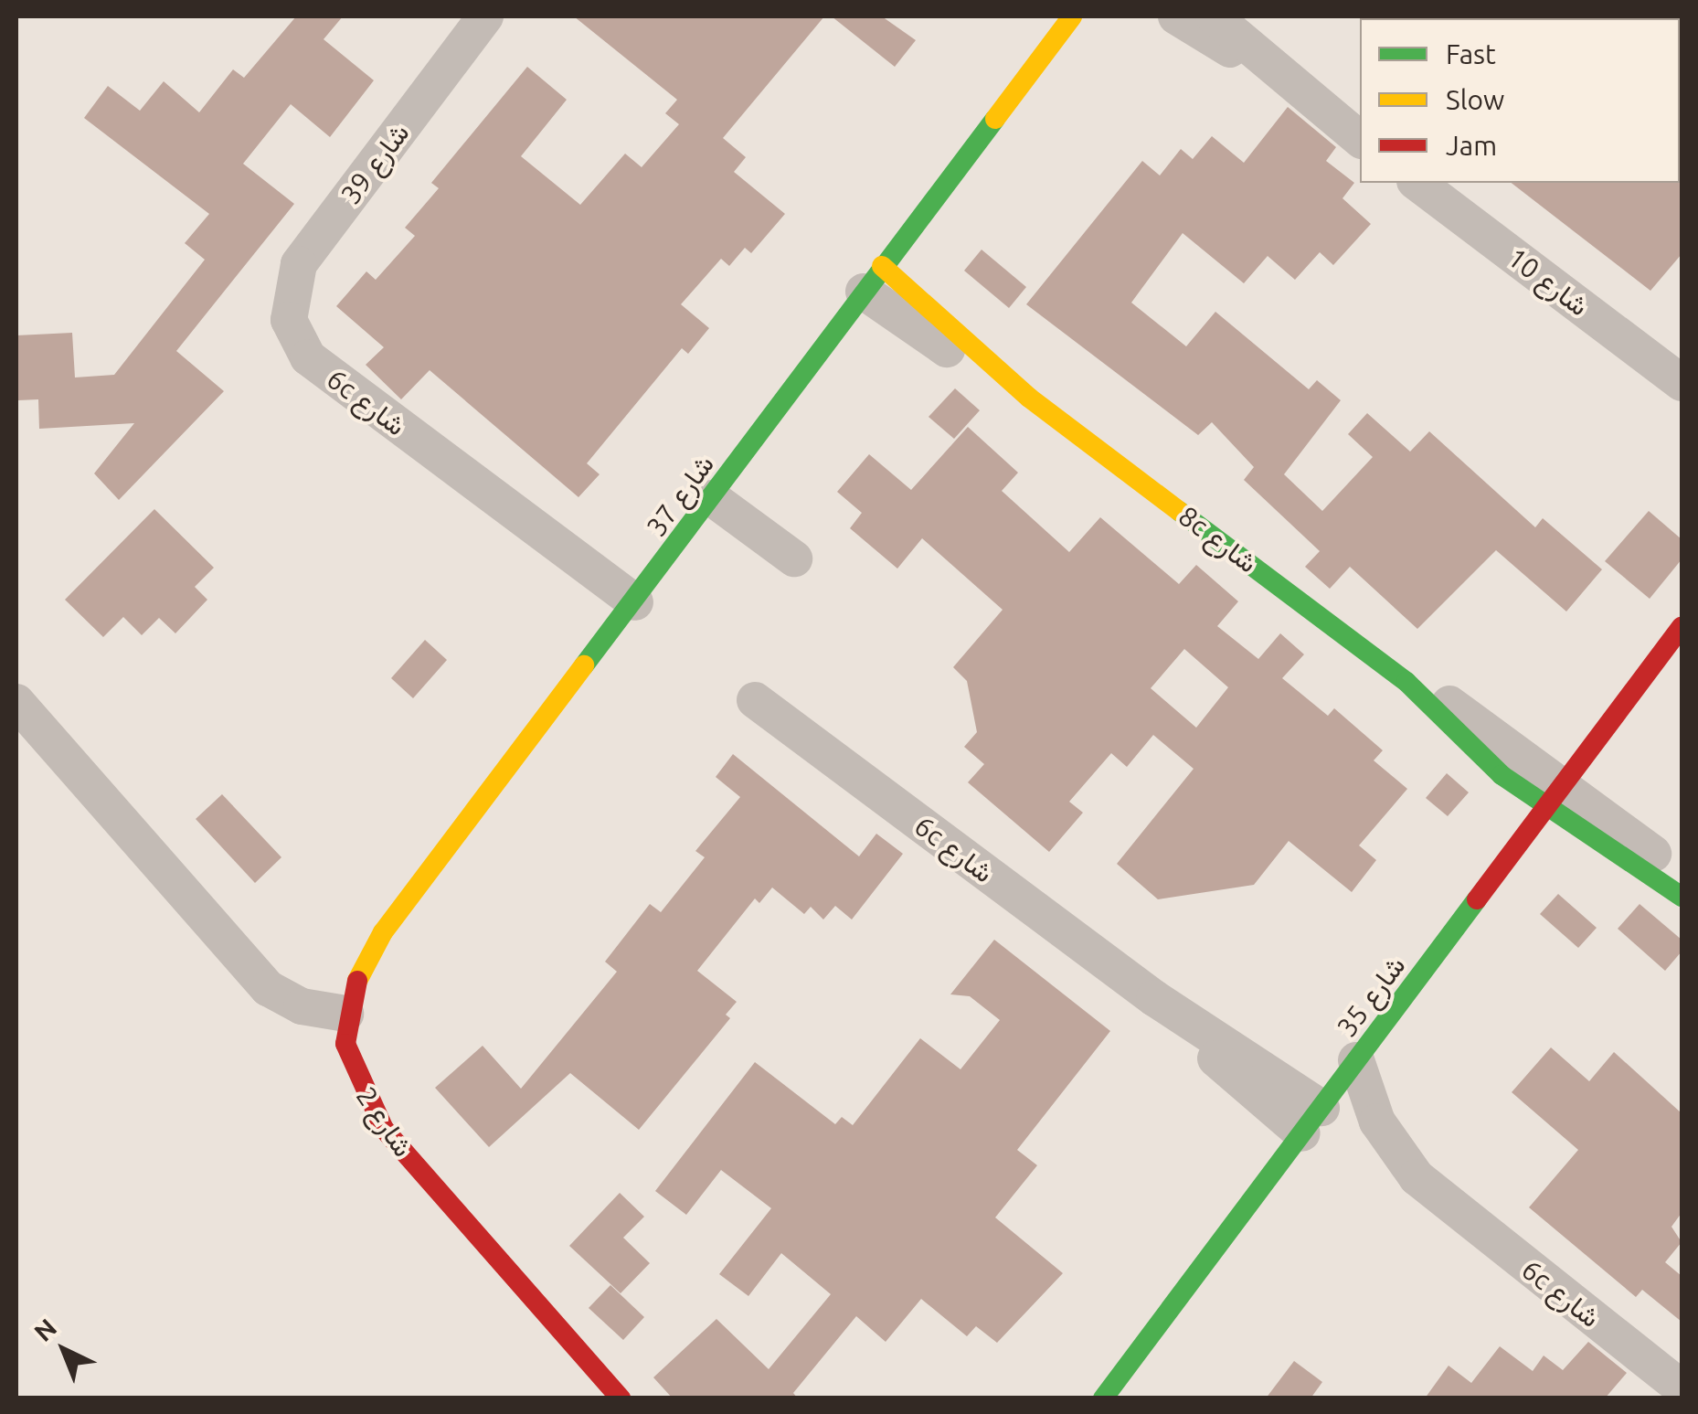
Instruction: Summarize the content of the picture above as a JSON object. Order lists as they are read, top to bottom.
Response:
{
  "streets": {
    "street": [
      "شارع 39",
      "شارع 10",
      "6c شارع",
      "شارع 37",
      "8c شارع",
      "شارع 35",
      "شارع 2"
    ]
  },
  "crossings": [
    ["شارع 39", "6c شارع"],
    ["6c شارع", "شارع 37"],
    ["6c شارع", "شارع 35"],
    ["شارع 37", "8c شارع"],
    ["شارع 37", "شارع 2"],
    ["8c شارع", "شارع 35"]
  ],
  "legend": ["Fast", "Slow", "Jam"],
  "north": "top left"
}
